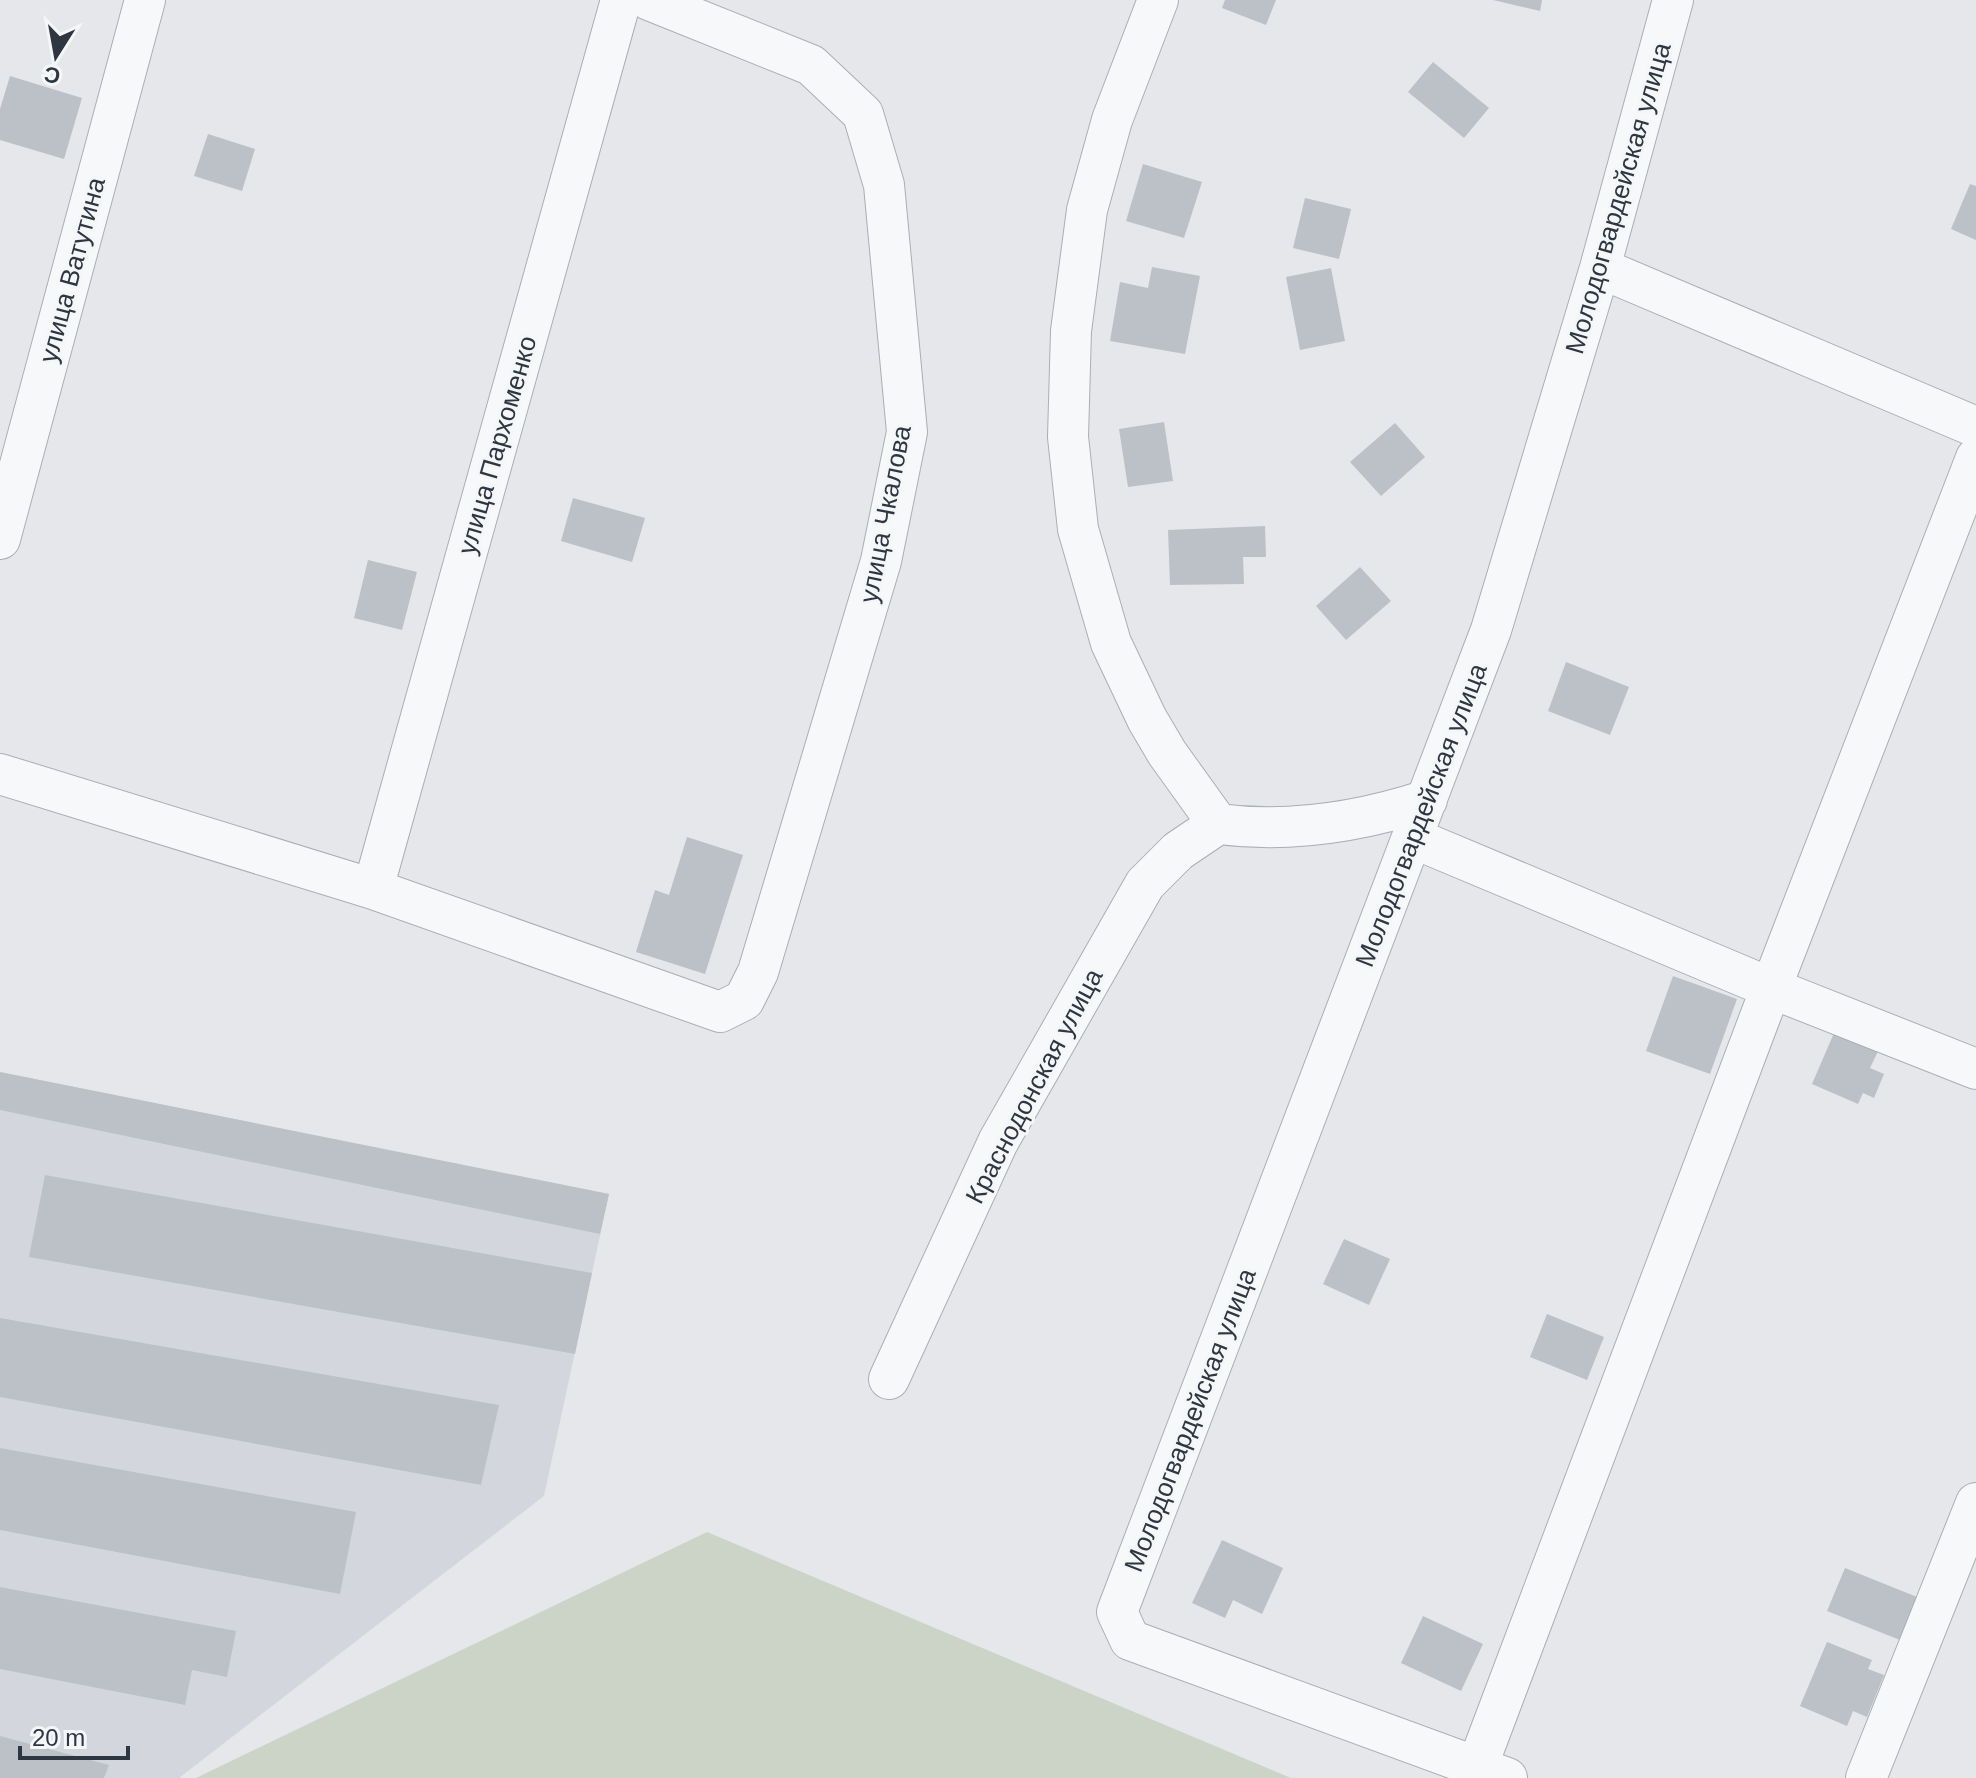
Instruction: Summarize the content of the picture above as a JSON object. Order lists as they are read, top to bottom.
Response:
{
  "streets": {
    "street": [
      "Молодогвардейская улица",
      "улица Ватутина",
      "улица Пархоменко",
      "улица Чкалова",
      "Краснодонская улица"
    ]
  },
  "crossings": [
    ["улица Пархоменко", "улица Чкалова"]
  ],
  "scale_bar": "20 m",
  "north": "bottom"
}
